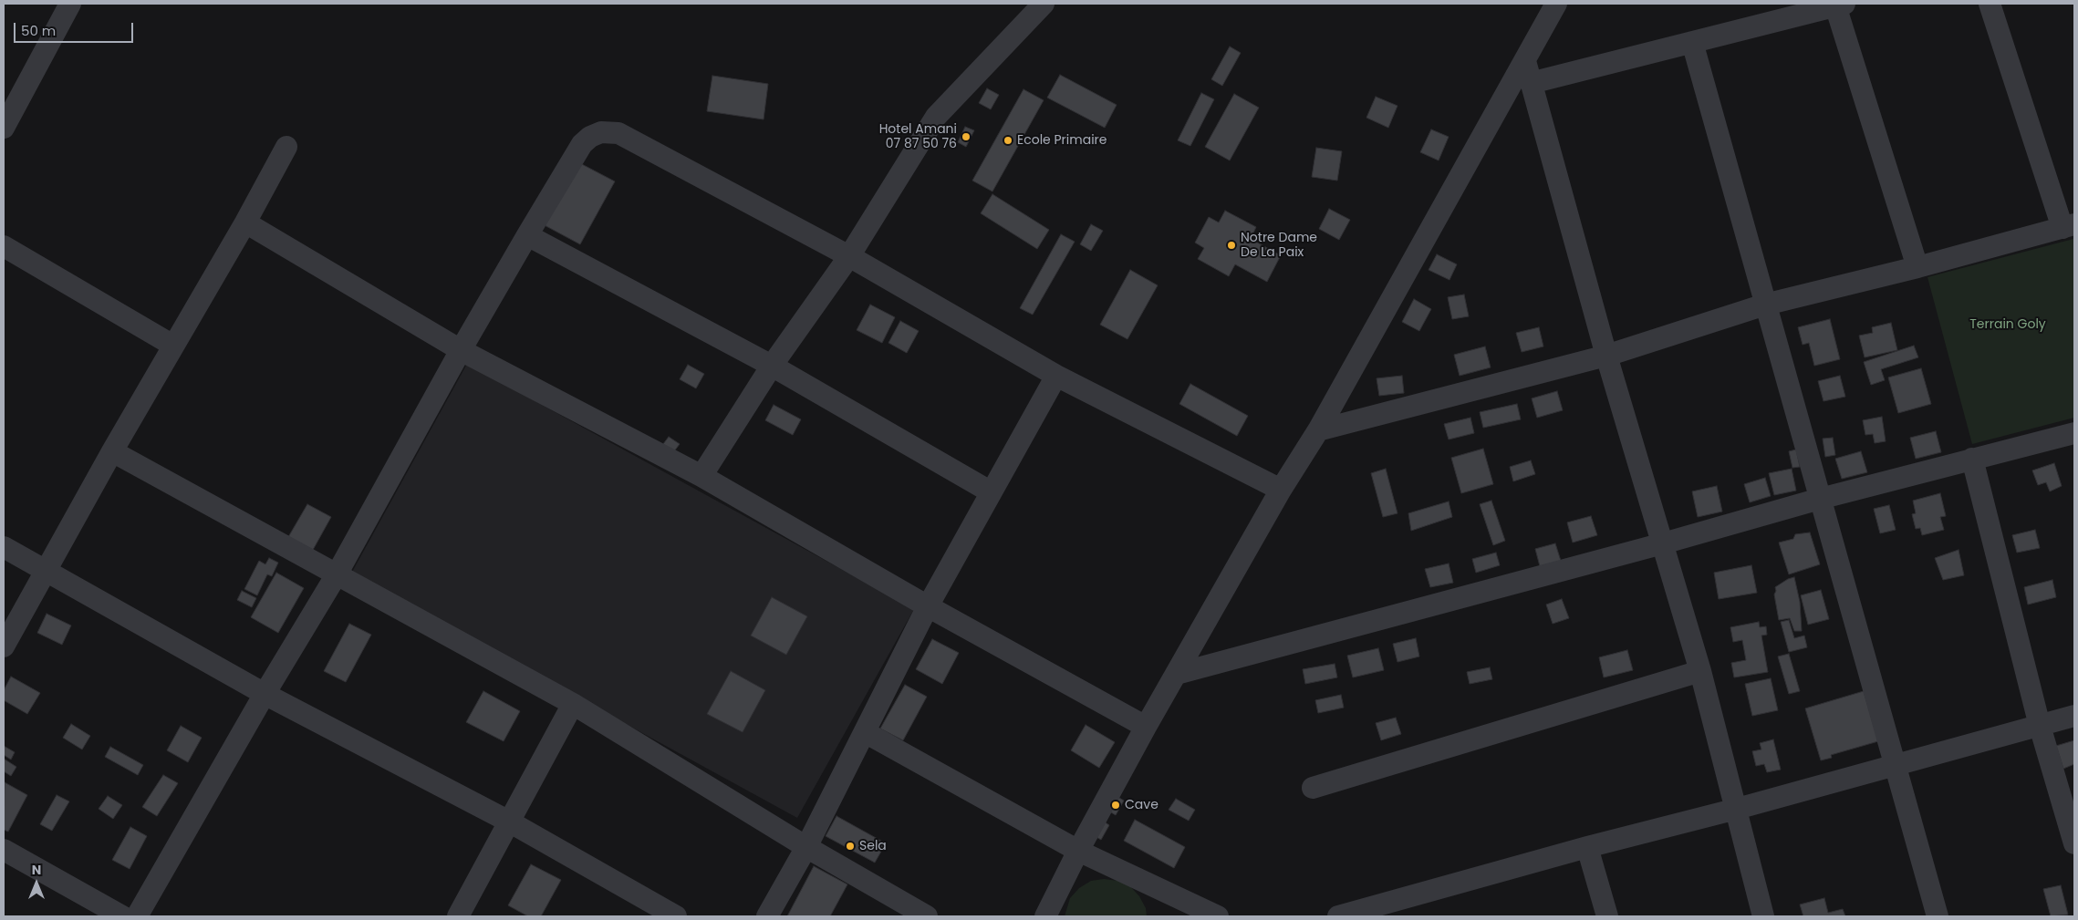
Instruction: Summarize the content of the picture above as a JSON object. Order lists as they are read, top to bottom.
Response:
{
  "parks": ["Terrain Goly"],
  "places": [
    "Hotel Amani 07 87 50 76",
    "Ecole Primaire",
    "Notre Dame De La Paix",
    "Cave",
    "Sela"
  ],
  "scale_bar": "50 m",
  "north": "top"
}
